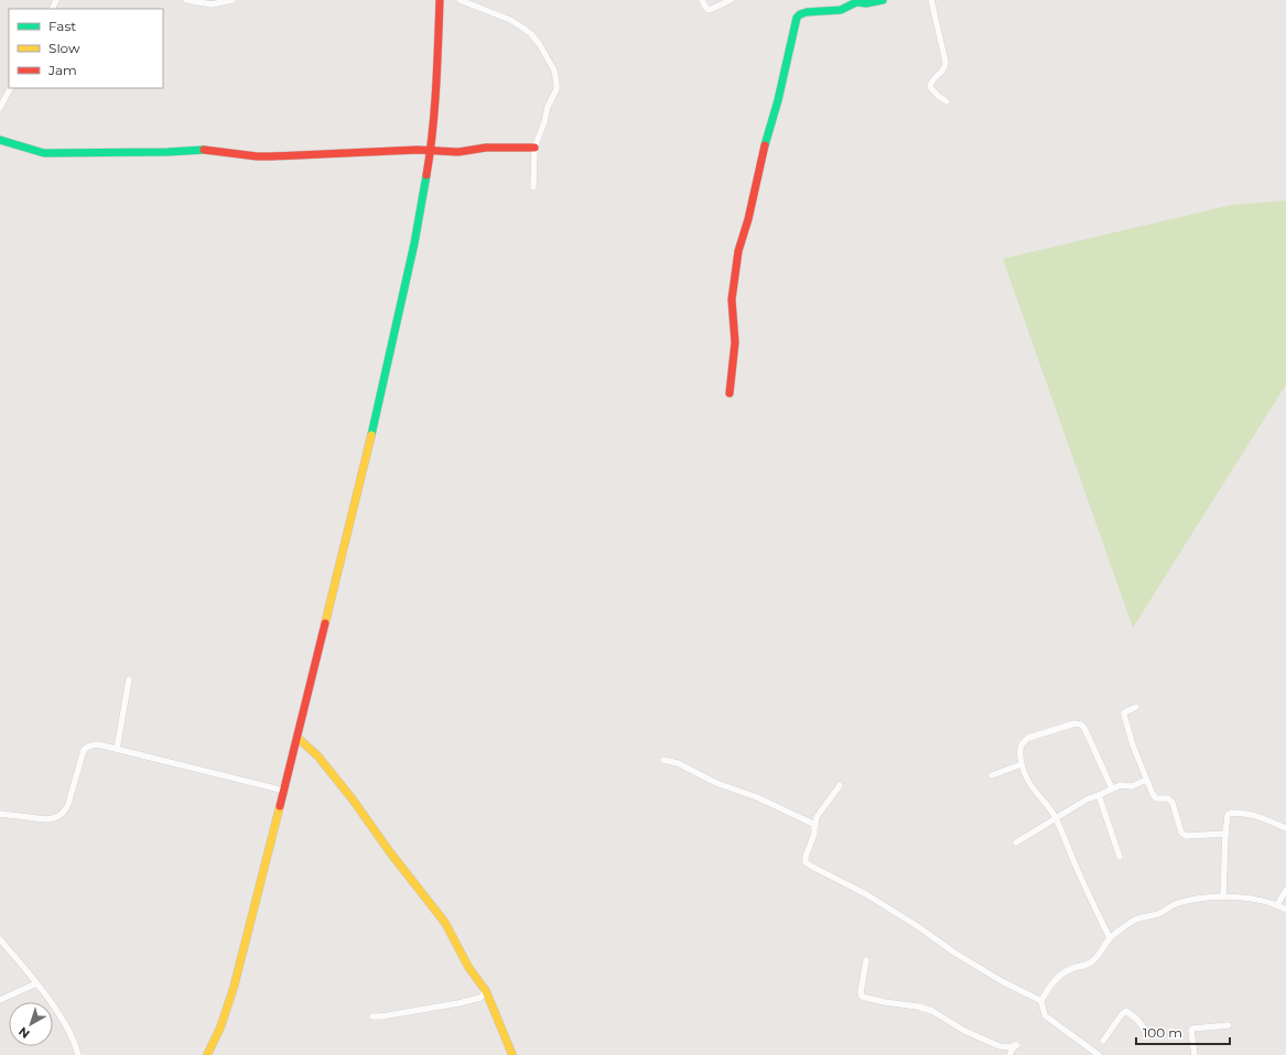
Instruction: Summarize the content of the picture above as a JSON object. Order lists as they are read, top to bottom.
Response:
{
  "legend": ["Fast", "Slow", "Jam"],
  "scale_bar": "100 m",
  "north": "bottom left"
}
